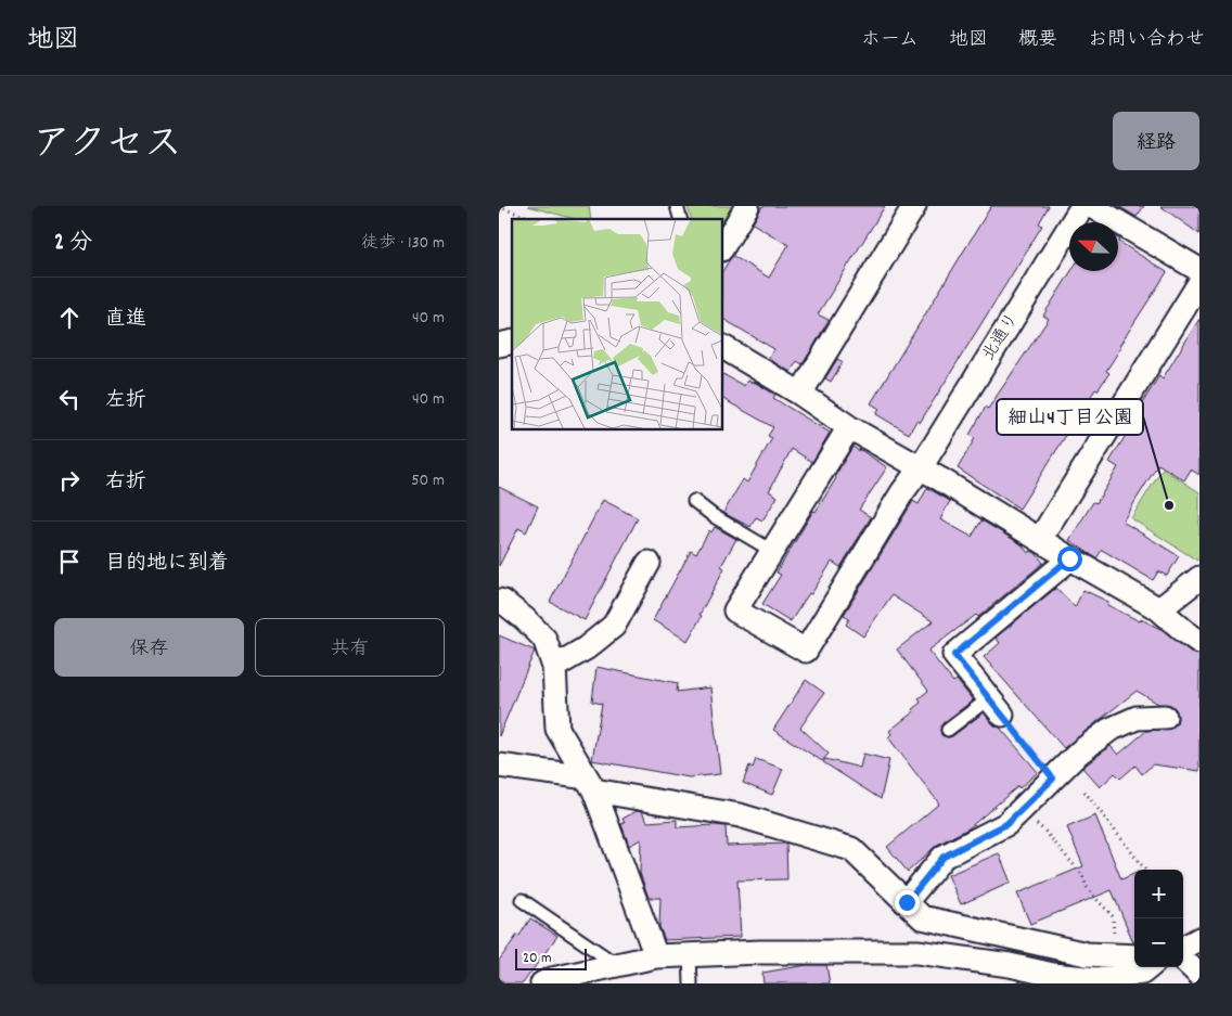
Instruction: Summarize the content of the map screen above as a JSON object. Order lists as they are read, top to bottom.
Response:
{
  "streets": {
    "street": ["北通り"]
  },
  "places": ["細山4丁目公園"],
  "scale_bar": "20 m",
  "north": "left",
  "page": {
    "header": "地図",
    "nav": [
      "ホーム",
      "地図",
      "概要",
      "お問い合わせ"
    ],
    "title": "アクセス",
    "buttons": [
      "経路",
      ["保存", "共有"]
    ],
    "heading": ["2 分", "徒歩 · 130 m"],
    "list": [
      ["直進", "40 m"],
      ["左折", "40 m"],
      ["右折", "50 m"],
      "目的地に到着"
    ],
    "map_buttons": ["+", "−"],
    "scale": "20 m"
  }
}
